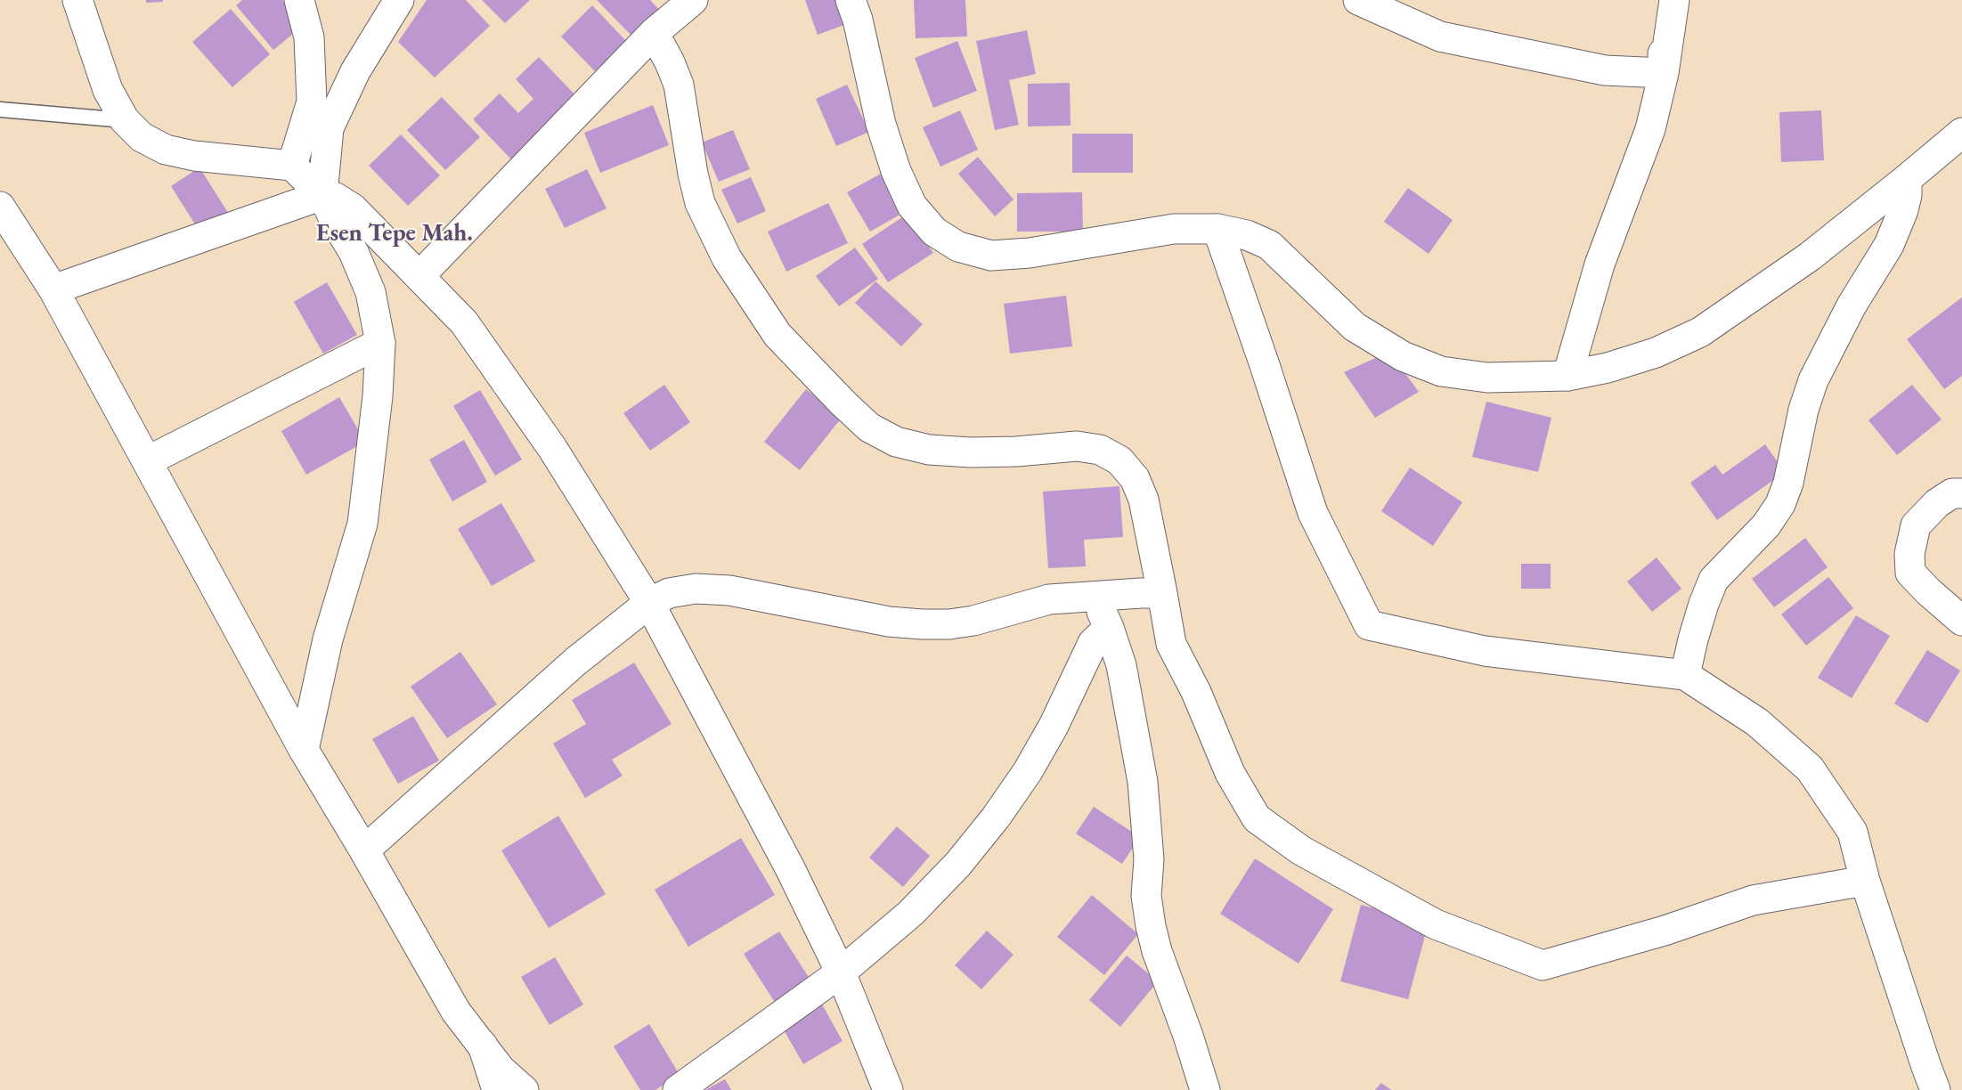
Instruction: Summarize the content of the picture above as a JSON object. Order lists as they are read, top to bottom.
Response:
{
  "districts": ["Esen Tepe Mah."]
}
